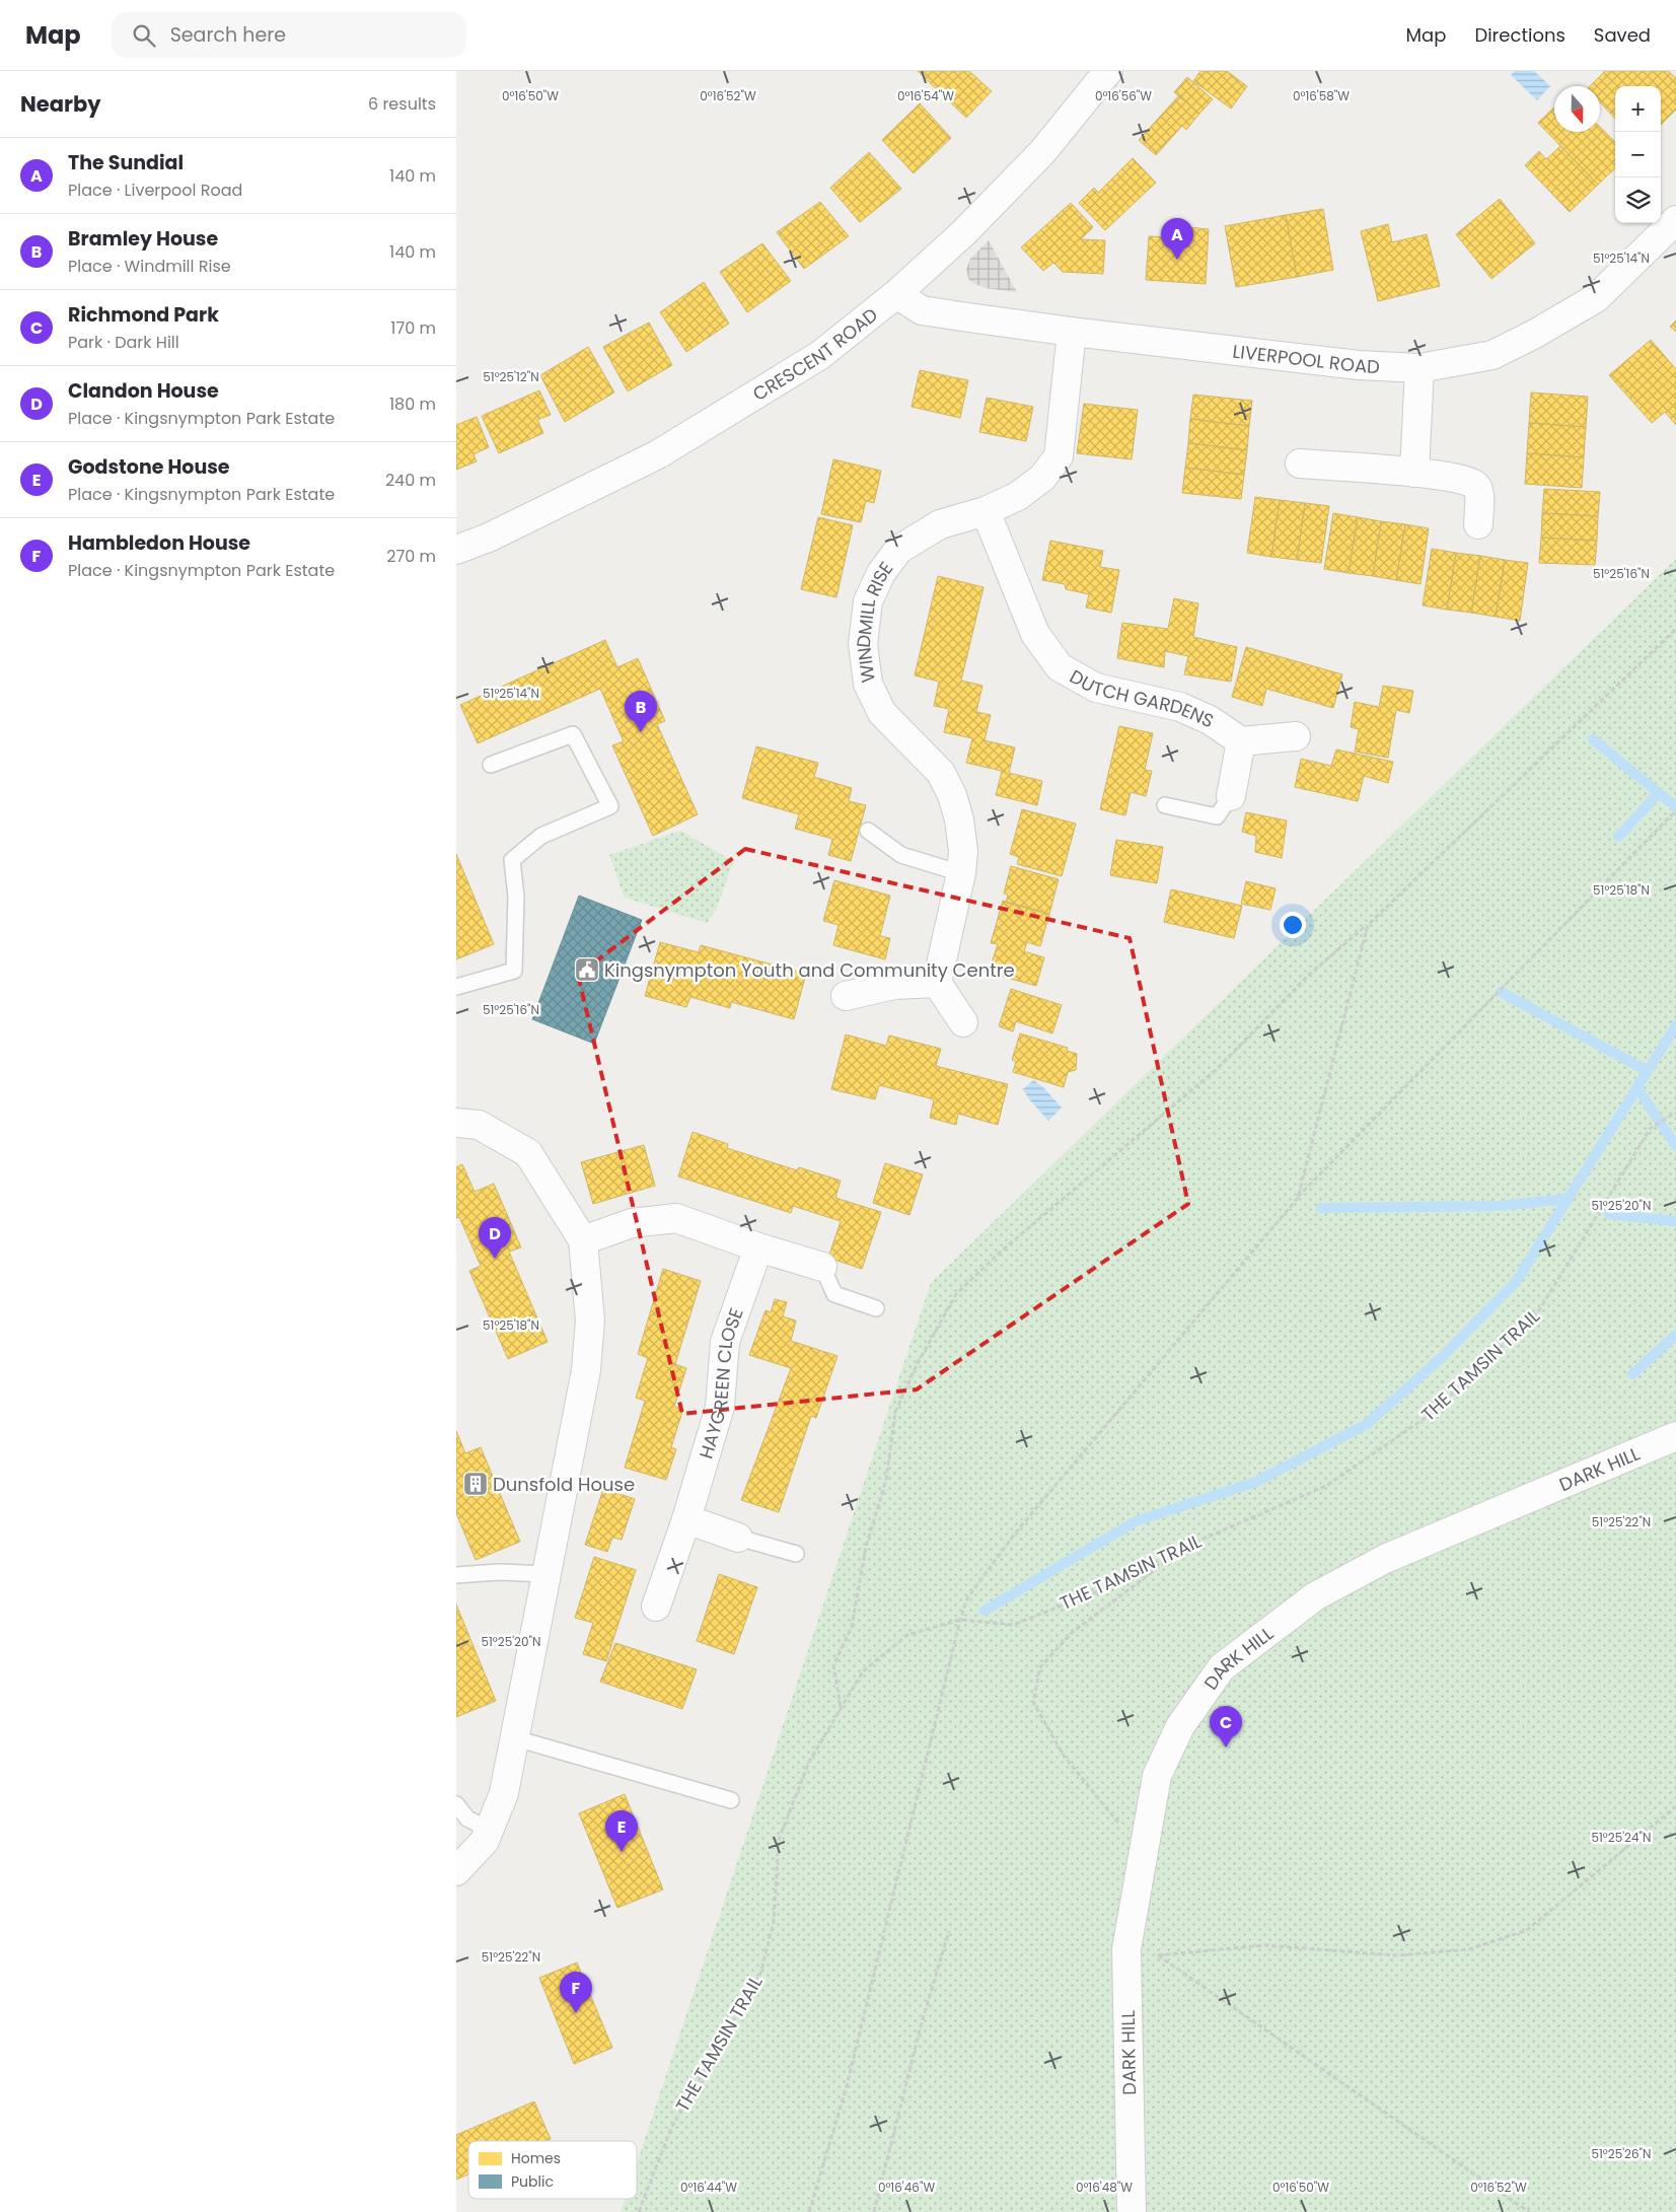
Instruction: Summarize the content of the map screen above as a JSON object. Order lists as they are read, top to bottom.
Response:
{
  "streets": {
    "street": [
      "CRESCENT ROAD",
      "LIVERPOOL ROAD",
      "WINDMILL RISE",
      "DUTCH GARDENS",
      "HAYGREEN CLOSE",
      "DARK HILL"
    ],
    "path": ["THE TAMSIN TRAIL"]
  },
  "crossings": [
    ["CRESCENT ROAD", "LIVERPOOL ROAD"],
    ["LIVERPOOL ROAD", "WINDMILL RISE"],
    ["WINDMILL RISE", "DUTCH GARDENS"]
  ],
  "places": {
    "public building": ["Kingsnympton Youth and Community Centre"],
    "building": ["Dunsfold House"]
  },
  "legend": ["Homes", "Public"],
  "north": "bottom",
  "page": {
    "header": "Map",
    "search": "Search here",
    "nav": ["Map", "Directions", "Saved"],
    "heading": ["Nearby", "6 results"],
    "map_buttons": ["+", "−"],
    "list": [
      {
        "mark": "A",
        "name": "The Sundial",
        "note": "Place · Liverpool Road",
        "value": "140 m"
      },
      {
        "mark": "B",
        "name": "Bramley House",
        "note": "Place · Windmill Rise",
        "value": "140 m"
      },
      {
        "mark": "C",
        "name": "Richmond Park",
        "note": "Park · Dark Hill",
        "value": "170 m"
      },
      {
        "mark": "D",
        "name": "Clandon House",
        "note": "Place · Kingsnympton Park Estate",
        "value": "180 m"
      },
      {
        "mark": "E",
        "name": "Godstone House",
        "note": "Place · Kingsnympton Park Estate",
        "value": "240 m"
      },
      {
        "mark": "F",
        "name": "Hambledon House",
        "note": "Place · Kingsnympton Park Estate",
        "value": "270 m"
      }
    ],
    "pins": [
      "A",
      "B",
      "D",
      "C",
      "E",
      "F"
    ]
  },
  "coordinates": [
    "0°16'50\"W",
    "0°16'54\"W",
    "0°16'56\"W",
    "0°16'58\"W",
    "0°16'52\"W",
    "51°25'14\"N",
    "51°25'12\"N",
    "51°25'16\"N",
    "51°25'18\"N",
    "51°25'20\"N",
    "51°25'22\"N",
    "51°25'24\"N",
    "51°25'26\"N",
    "0°16'44\"W",
    "0°16'46\"W",
    "0°16'48\"W"
  ]
}
